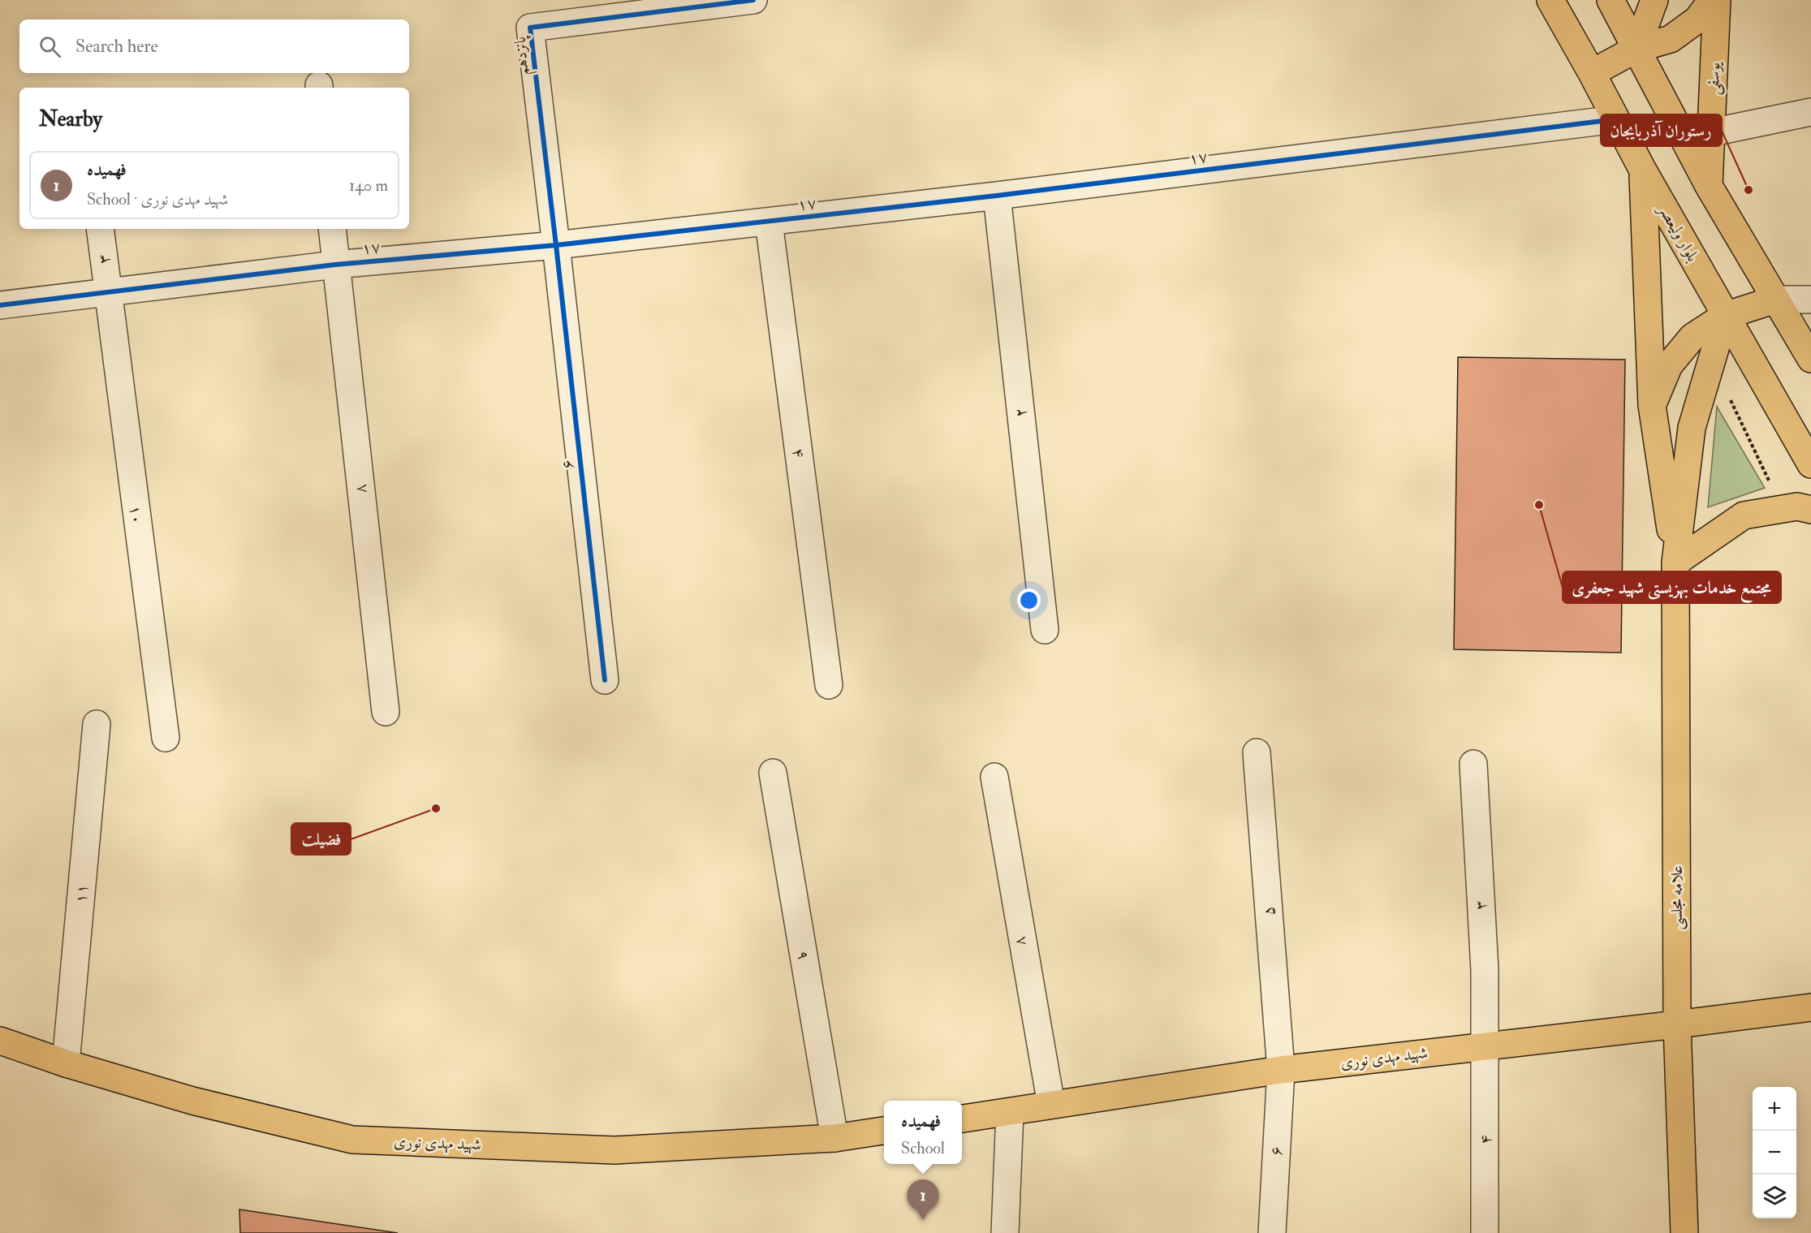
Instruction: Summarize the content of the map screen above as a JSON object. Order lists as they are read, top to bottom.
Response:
{
  "streets": {
    "main road": [
      "یوسفی",
      "بلوار ولیعصر",
      "علامه مجلسی",
      "شهید مهدی نوری"
    ],
    "street": [
      "پانزدهم",
      "۱۷",
      "۳",
      "۲",
      "۴",
      "۶",
      "۸",
      "۱۰",
      "۱۱",
      "۵",
      "۷",
      "۹"
    ]
  },
  "crossings": [
    ["پانزدهم", "۱۷"],
    ["پانزدهم", "۶"],
    ["۱۷", "بلوار ولیعصر"],
    ["۱۷", "۳"],
    ["۱۷", "۲"],
    ["۱۷", "۴"],
    ["۱۷", "۶"],
    ["۱۷", "۸"],
    ["۱۷", "۱۰"],
    ["۳", "۴"],
    ["۳", "۱۰"],
    ["۳", "شهید مهدی نوری"],
    ["۴", "شهید مهدی نوری"],
    ["۶", "۵"],
    ["۶", "شهید مهدی نوری"],
    ["۱۱", "شهید مهدی نوری"],
    ["علامه مجلسی", "شهید مهدی نوری"],
    ["۵", "شهید مهدی نوری"],
    ["۷", "شهید مهدی نوری"],
    ["۹", "شهید مهدی نوری"]
  ],
  "places": ["رستوران آذربایجان", "مجتمع خدمات بهزیستی شهید جعفری", "فضیلت"],
  "page": {
    "search": "Search here",
    "heading": "Nearby",
    "list": [
      {
        "mark": "1",
        "name": "فهمیده",
        "note": "School · شهید مهدی نوری",
        "value": "140 m"
      }
    ],
    "map_buttons": ["+", "−"],
    "popup": ["فهمیده", "School"],
    "pins": "1"
  }
}
